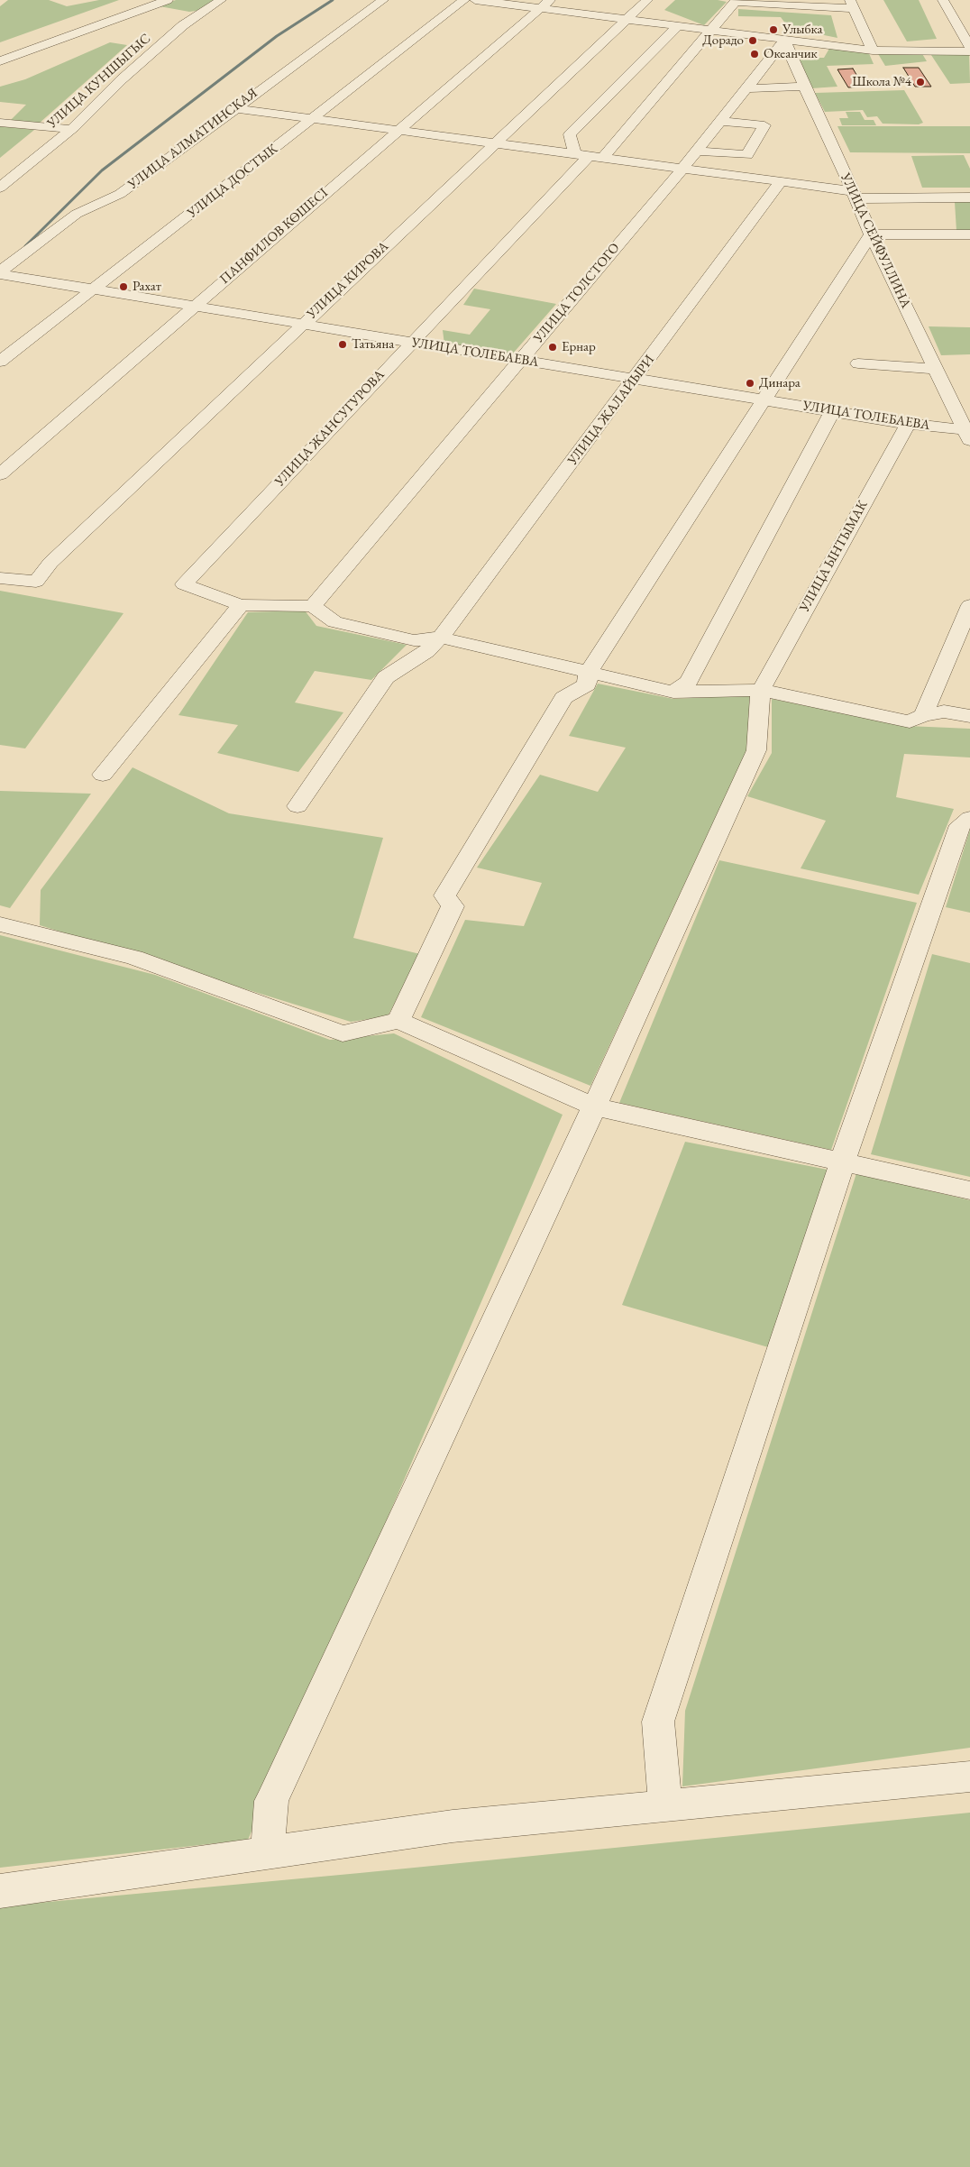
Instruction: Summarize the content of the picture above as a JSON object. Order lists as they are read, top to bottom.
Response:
{
  "streets": {
    "street": [
      "УЛИЦА КУНШЫГЫС",
      "УЛИЦА АЛМАТИНСКАЯ",
      "УЛИЦА ДОСТЫК",
      "ПАНФИЛОВ КӨШЕСІ",
      "УЛИЦА СЕЙФУЛЛИНА",
      "УЛИЦА КИРОВА",
      "УЛИЦА ТОЛСТОГО",
      "УЛИЦА ТОЛЕБАЕВА",
      "УЛИЦА ЖАЛАЙЫРИ",
      "УЛИЦА ЖАНСУГУРОВА",
      "УЛИЦА ЫНТЫМАК"
    ]
  },
  "crossings": [
    ["УЛИЦА АЛМАТИНСКАЯ", "УЛИЦА ТОЛЕБАЕВА"],
    ["УЛИЦА ДОСТЫК", "УЛИЦА ТОЛЕБАЕВА"],
    ["ПАНФИЛОВ КӨШЕСІ", "УЛИЦА ТОЛЕБАЕВА"],
    ["УЛИЦА СЕЙФУЛЛИНА", "УЛИЦА ТОЛСТОГО"],
    ["УЛИЦА СЕЙФУЛЛИНА", "УЛИЦА ТОЛЕБАЕВА"],
    ["УЛИЦА КИРОВА", "УЛИЦА ТОЛЕБАЕВА"],
    ["УЛИЦА ТОЛСТОГО", "УЛИЦА ТОЛЕБАЕВА"],
    ["УЛИЦА ТОЛЕБАЕВА", "УЛИЦА ЖАЛАЙЫРИ"],
    ["УЛИЦА ТОЛЕБАЕВА", "УЛИЦА ЖАНСУГУРОВА"],
    ["УЛИЦА ТОЛЕБАЕВА", "УЛИЦА ЫНТЫМАК"]
  ],
  "places": [
    "Улыбка",
    "Дорадо",
    "Океанчик",
    "Школа №4",
    "Рахат",
    "Татьяна",
    "Ернар",
    "Динара"
  ]
}
